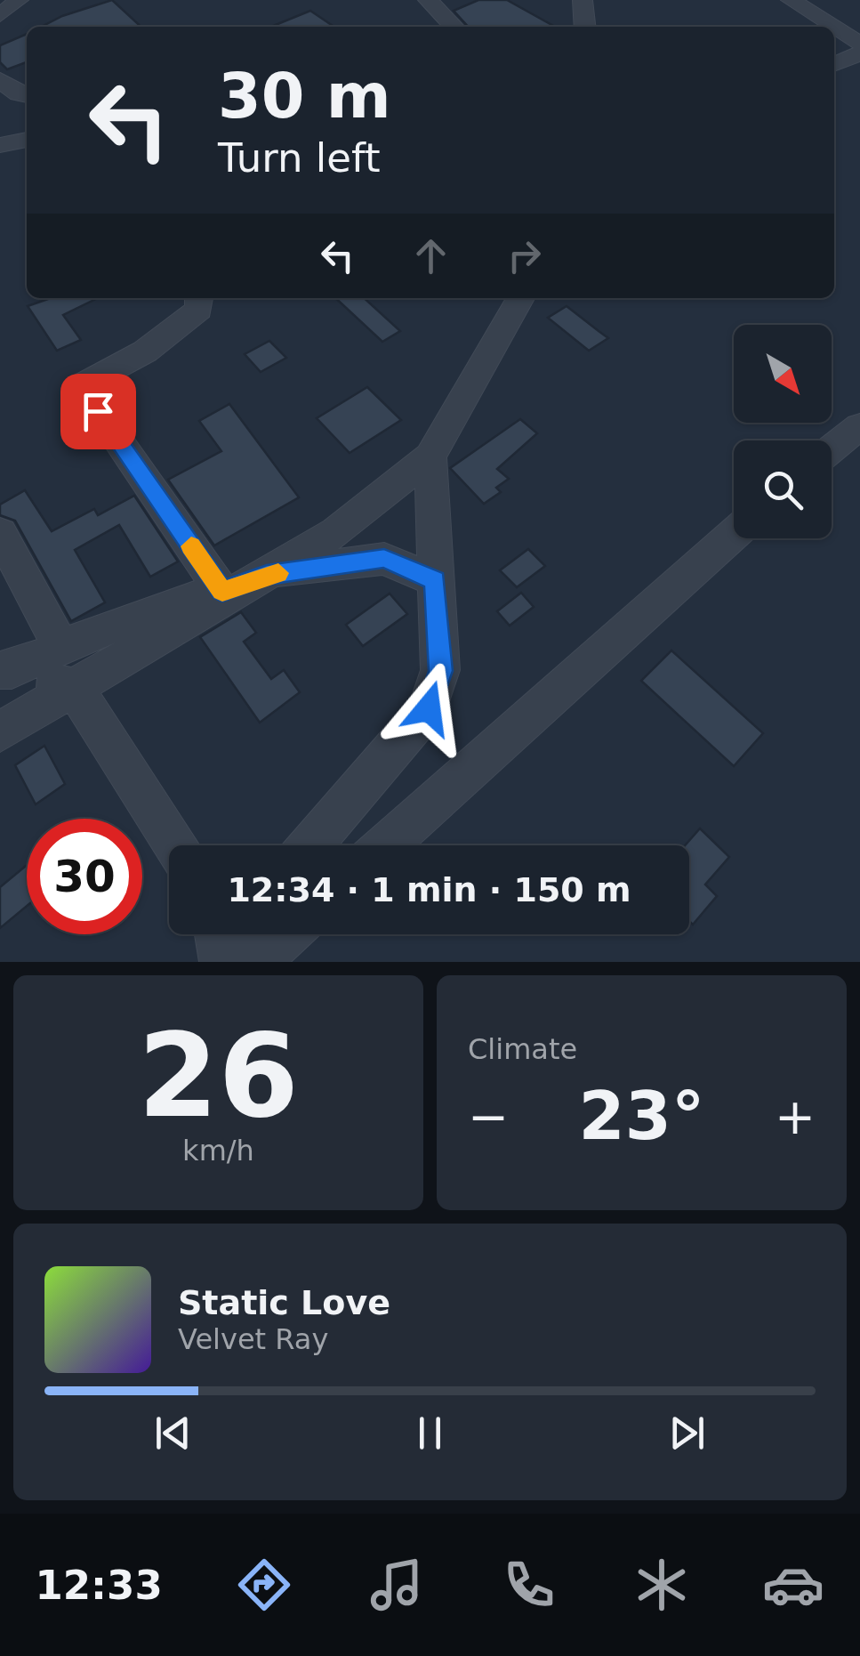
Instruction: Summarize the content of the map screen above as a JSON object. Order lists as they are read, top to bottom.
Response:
{
  "north": "bottom right",
  "page": {
    "turn": ["30 m", "Turn left"],
    "limit": "30",
    "trip": "12:34 · 1 min · 150 m",
    "tile": [
      ["26", "km/h"],
      "Climate"
    ],
    "heat": ["−", "23°", "+"],
    "song": ["Static Love", "Velvet Ray"],
    "tabs": "12:33"
  }
}
